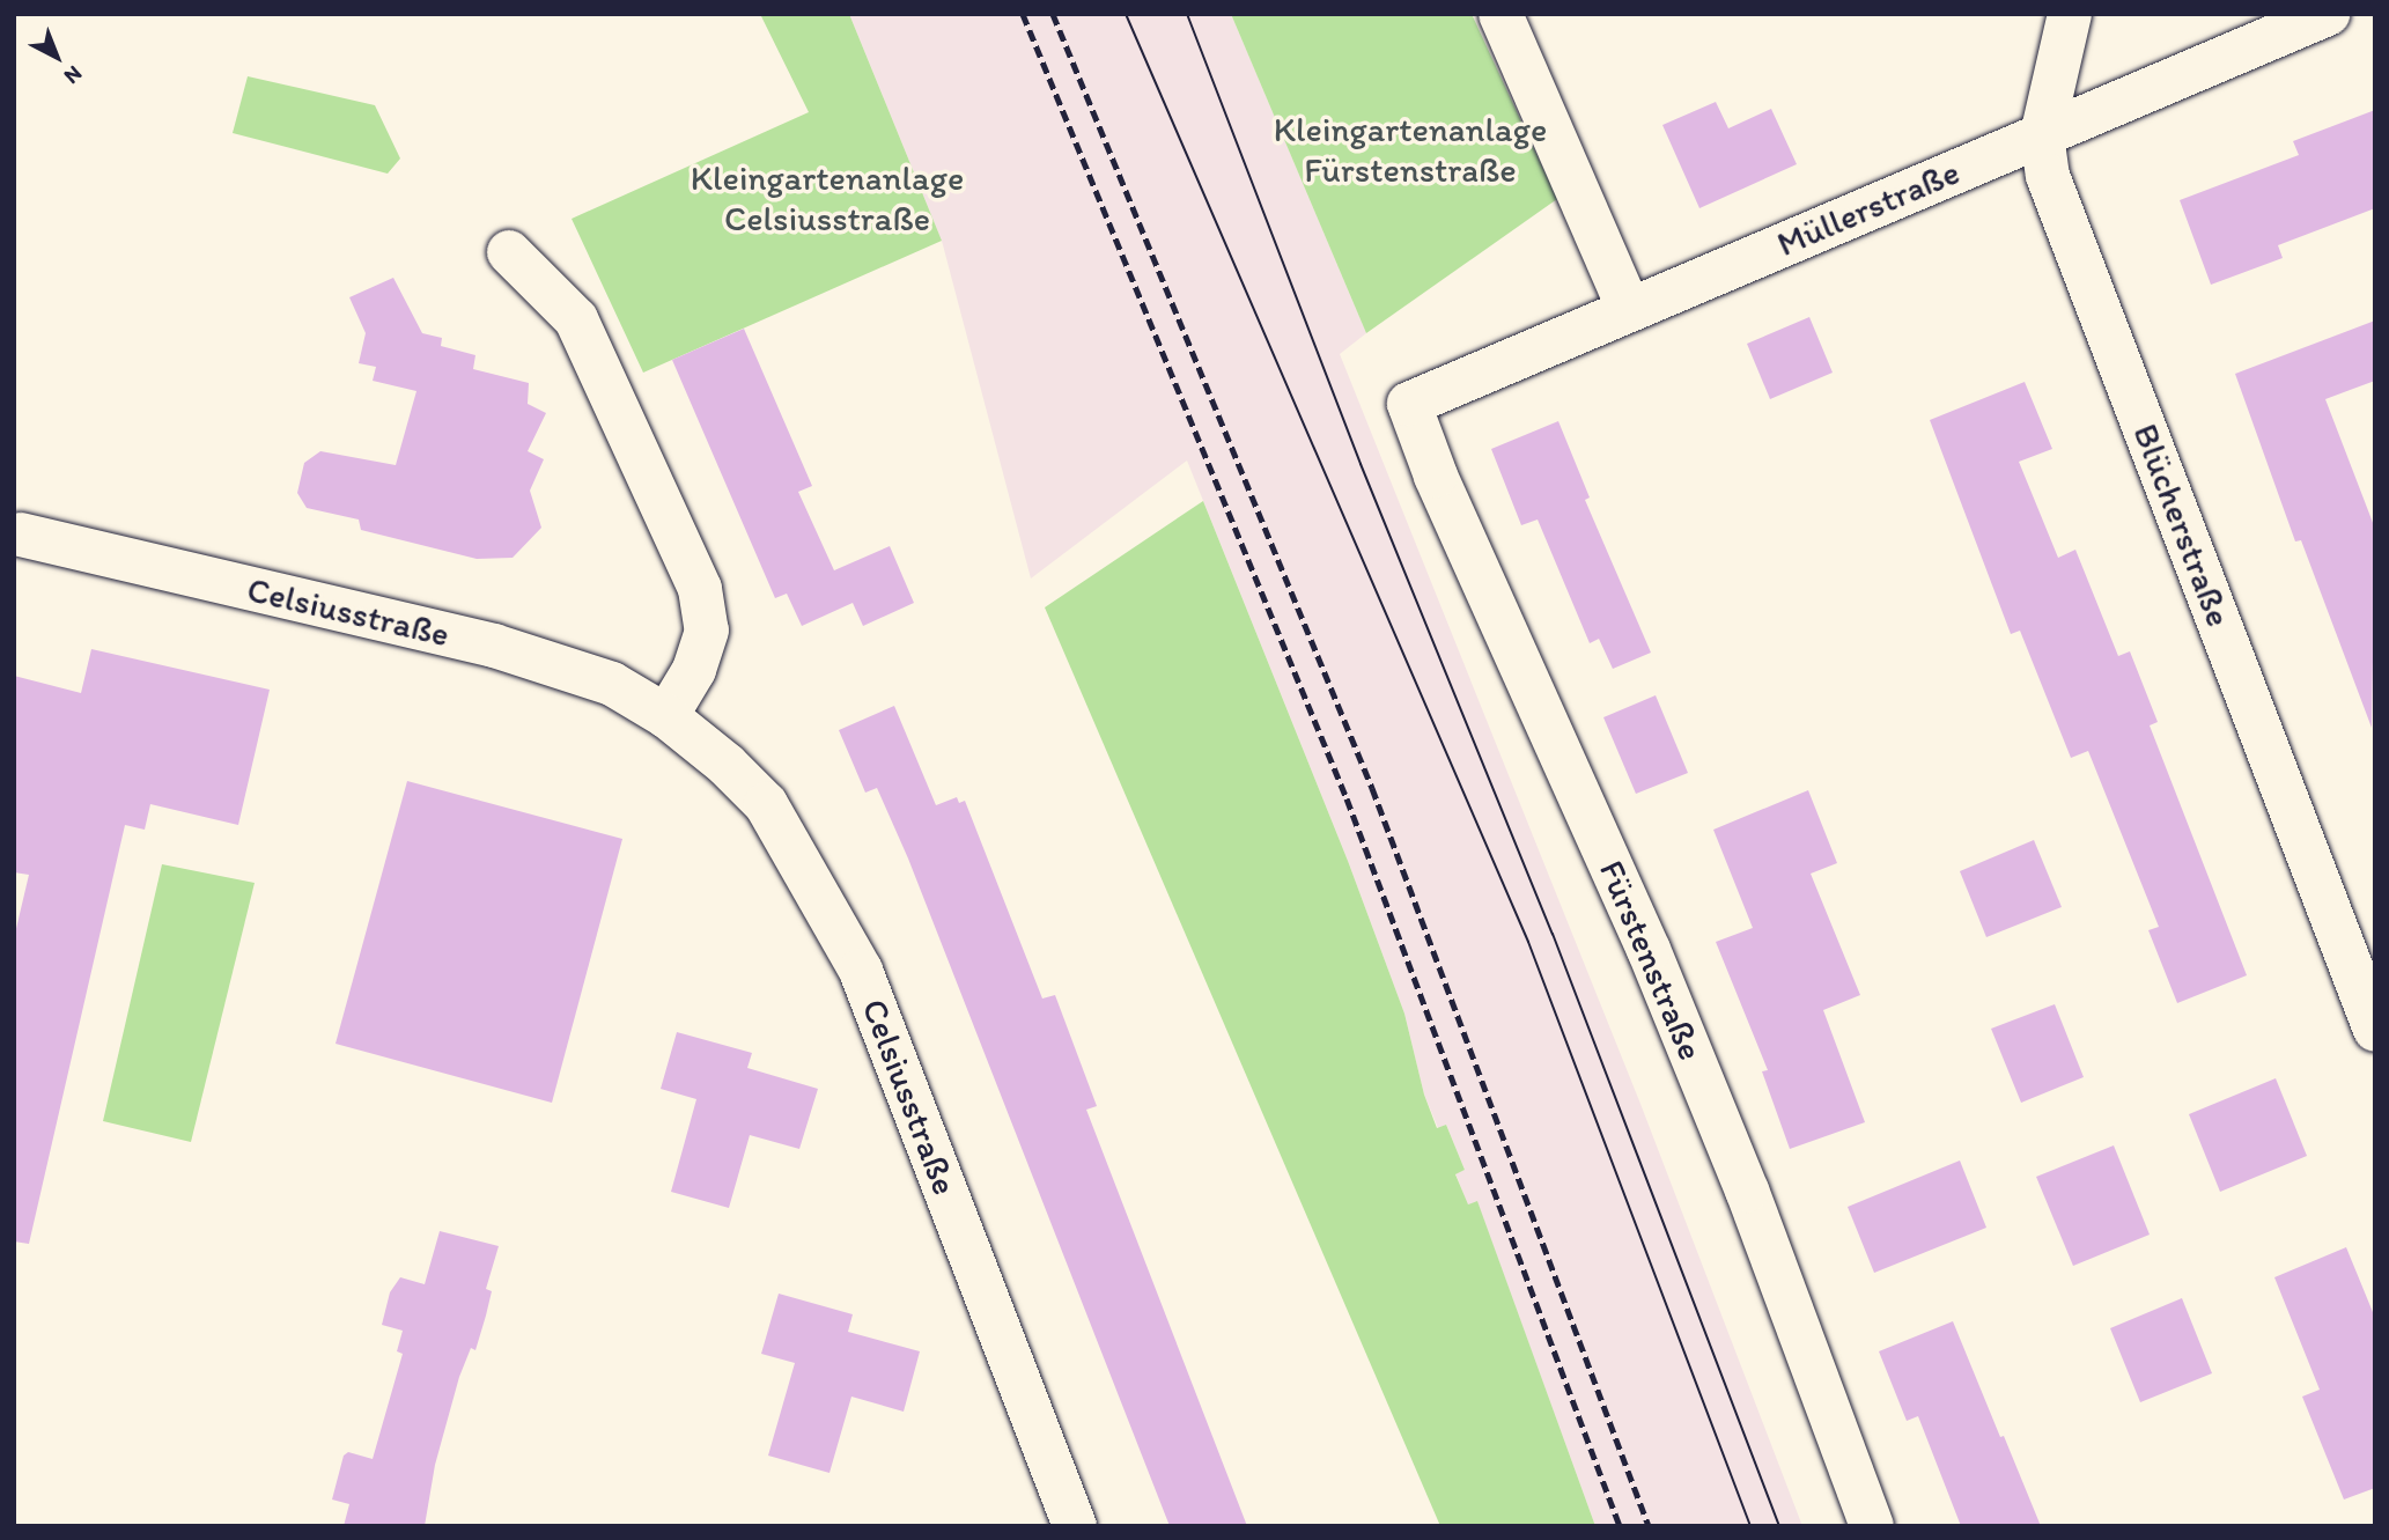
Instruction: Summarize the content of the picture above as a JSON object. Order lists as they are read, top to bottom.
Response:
{
  "streets": {
    "street": [
      "Müllerstraße",
      "Blücherstraße",
      "Celsiusstraße",
      "Fürstenstraße"
    ]
  },
  "crossings": [
    ["Müllerstraße", "Blücherstraße"],
    ["Müllerstraße", "Fürstenstraße"]
  ],
  "parks": ["Kleingartenanlage Fürstenstraße", "Kleingartenanlage Celsiusstraße"],
  "north": "bottom right"
}
